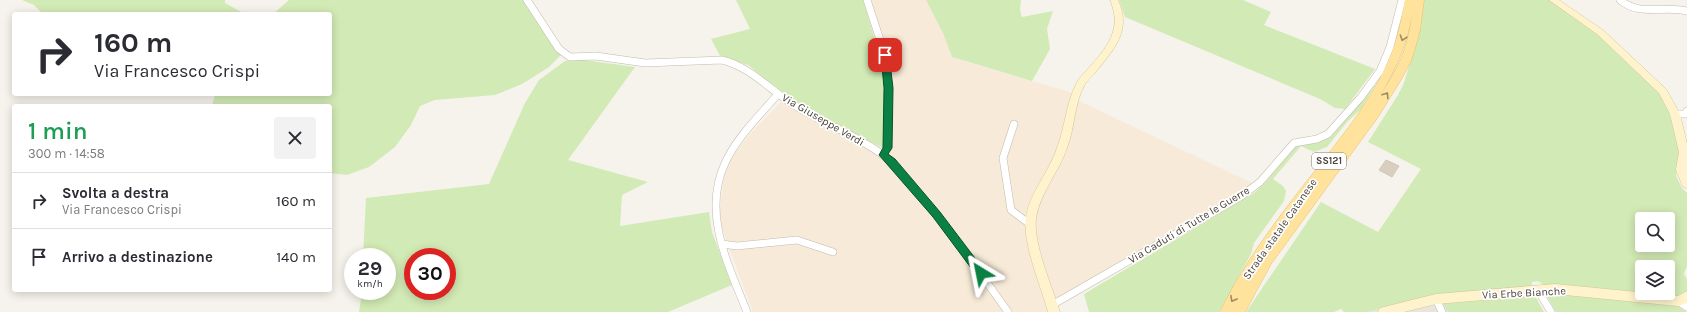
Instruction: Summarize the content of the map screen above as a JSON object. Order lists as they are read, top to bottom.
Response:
{
  "streets": {
    "main road": ["SS121", "Strada statale Catanese"],
    "street": ["Via Giuseppe Verdi", "Via Caduti di Tutte le Guerre", "Via Erbe Bianche"]
  },
  "page": {
    "turn": ["160 m", "Via Francesco Crispi"],
    "heading": ["1 min", "300 m · 14:58"],
    "list": [
      {
        "name": "Svolta a destra",
        "note": "Via Francesco Crispi",
        "value": "160 m"
      },
      {
        "name": "Arrivo a destinazione",
        "value": "140 m"
      }
    ],
    "speed": "29 km/h",
    "limit": "30"
  }
}
